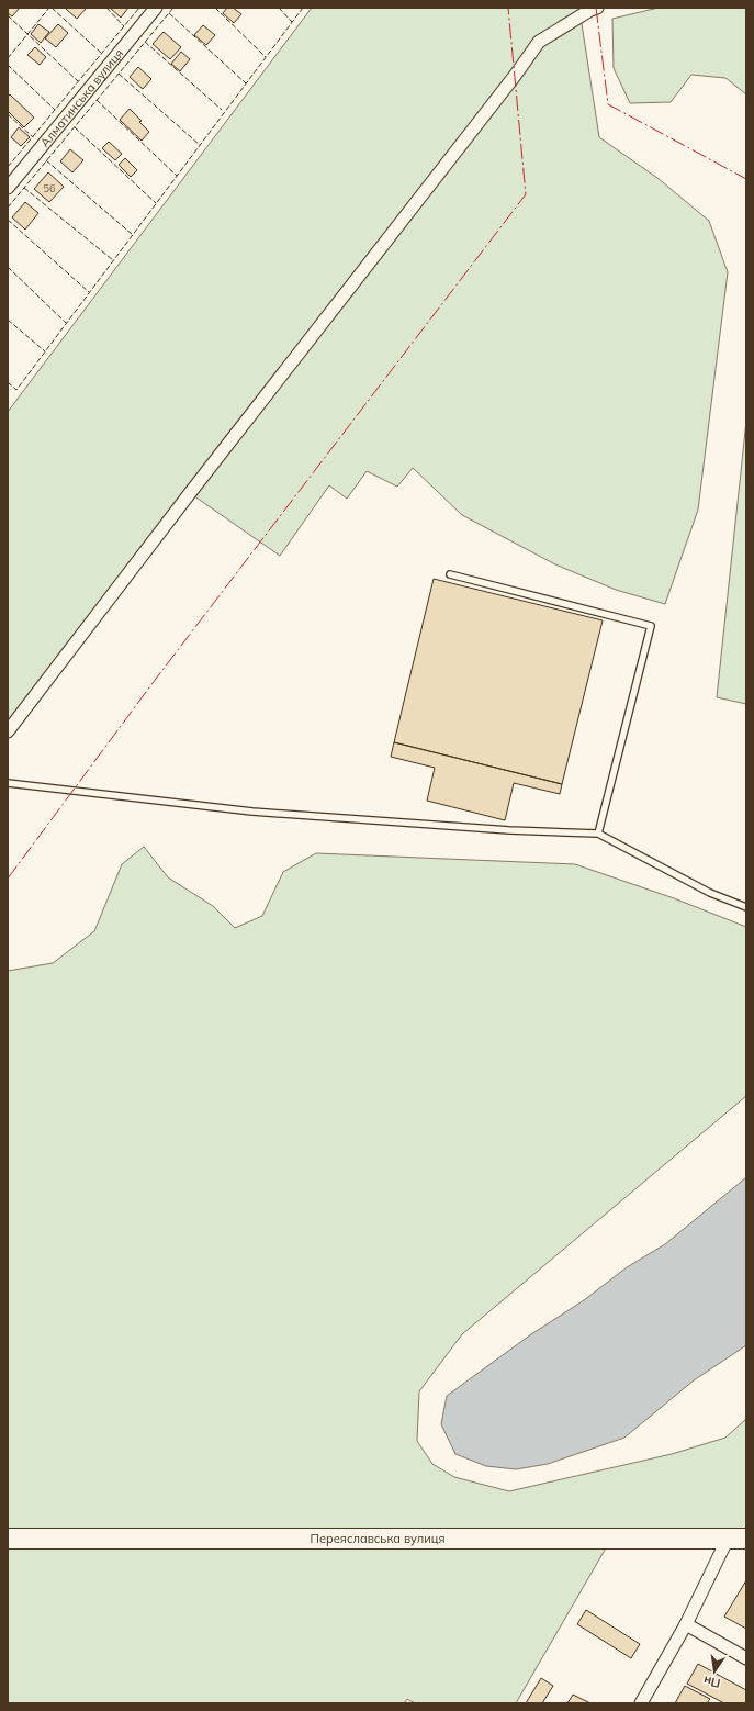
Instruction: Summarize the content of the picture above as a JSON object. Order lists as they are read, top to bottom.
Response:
{
  "streets": {
    "main road": ["Переяславська вулиця"],
    "street": ["Алматинська вулиця"]
  },
  "house_numbers": ["56"],
  "north": "bottom"
}
